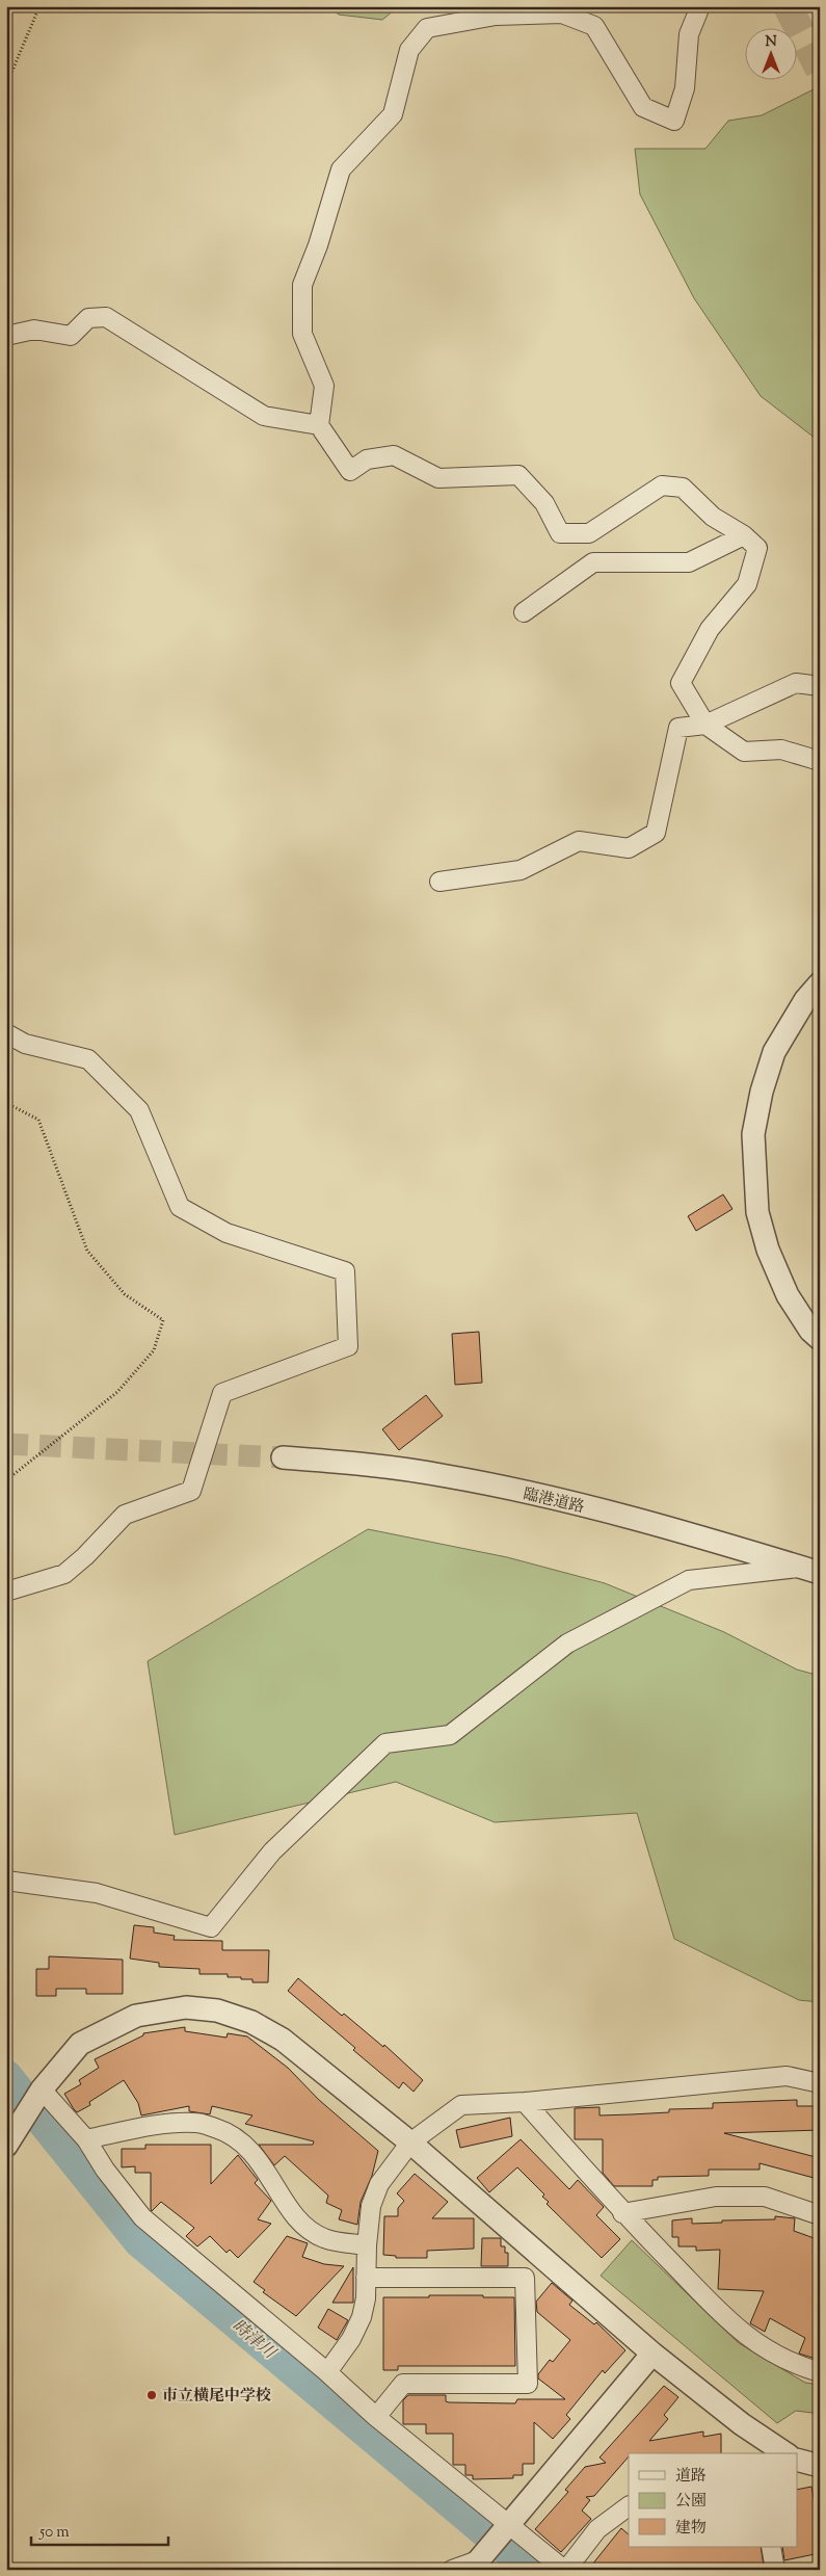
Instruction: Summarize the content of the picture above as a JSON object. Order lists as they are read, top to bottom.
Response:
{
  "streets": {
    "street": ["臨港道路"]
  },
  "water": ["時津川"],
  "places": ["市立横尾中学校"],
  "legend": ["道路", "公園", "建物"],
  "scale_bar": "50 m",
  "north": "top"
}
